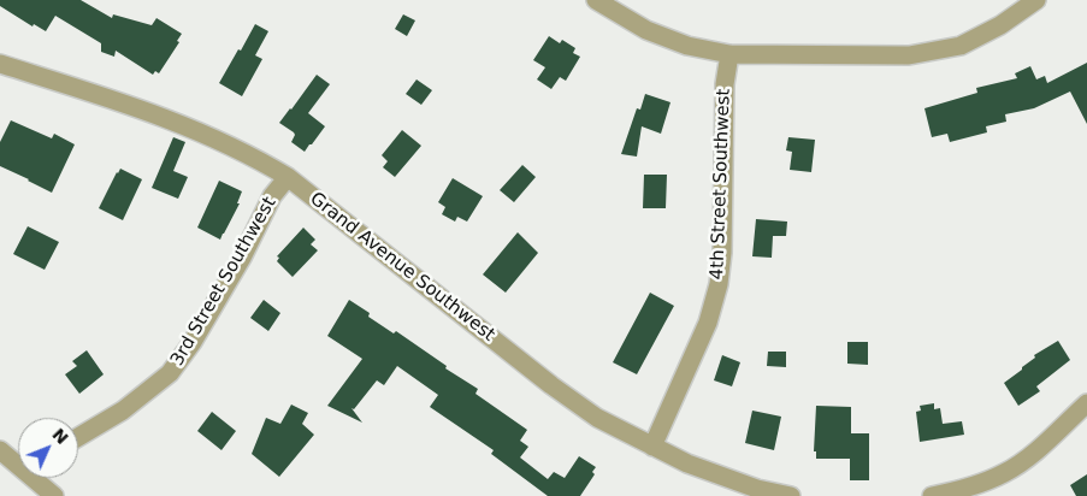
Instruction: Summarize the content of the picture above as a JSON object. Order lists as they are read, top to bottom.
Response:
{
  "streets": {
    "street": ["4th Street Southwest", "Grand Avenue Southwest", "3rd Street Southwest"]
  },
  "crossings": [
    ["4th Street Southwest", "Grand Avenue Southwest"],
    ["Grand Avenue Southwest", "3rd Street Southwest"]
  ],
  "north": "top right"
}
